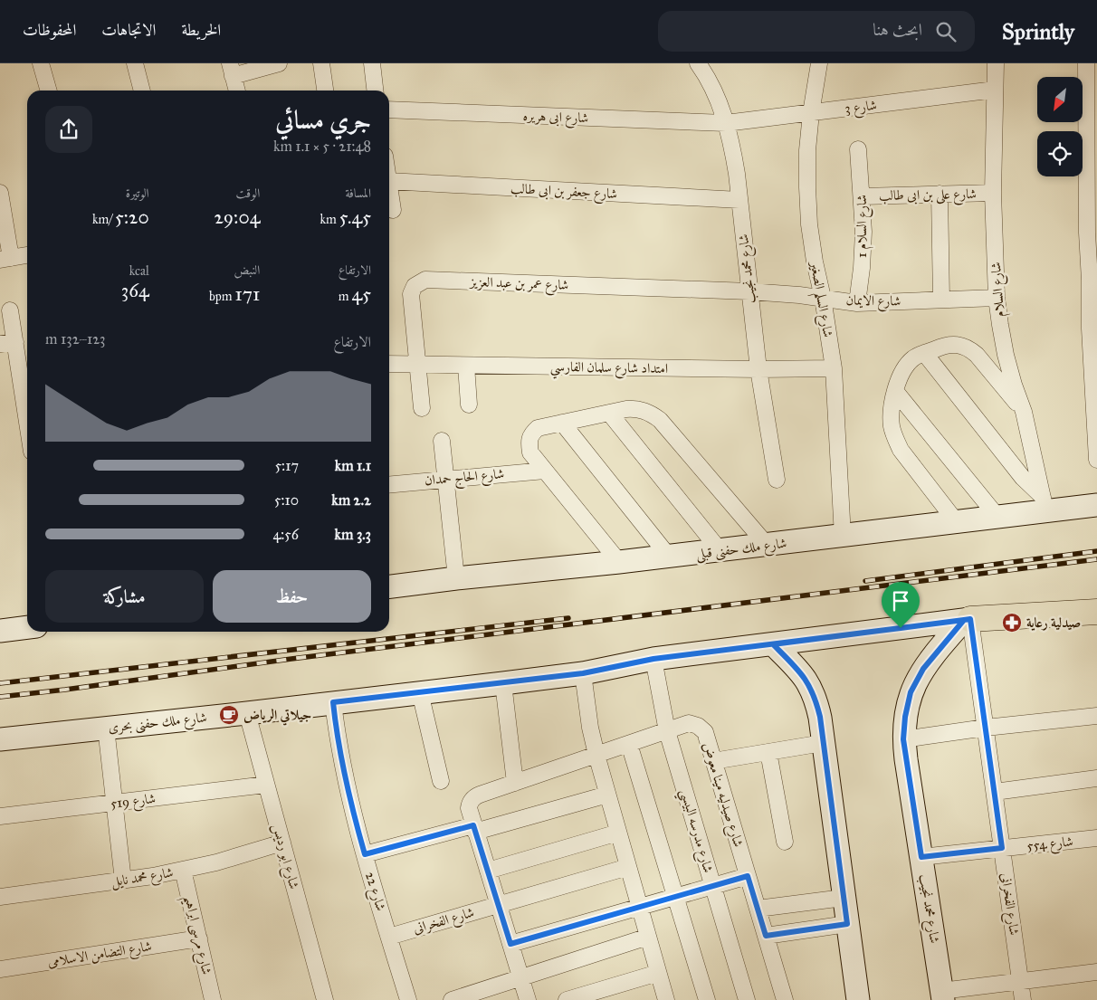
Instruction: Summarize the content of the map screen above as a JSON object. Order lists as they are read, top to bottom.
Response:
{
  "streets": {
    "main road": ["شارع ملك حفنى بحرى"],
    "street": [
      "شارع 3",
      "شارع ابى هريره",
      "شارع جعفر بن ابى طالب",
      "شارع على بن ابى طالب",
      "شارع السلام 1",
      "شارع محمد نجيب",
      "شارع عمر بن عبد العزيز",
      "شارع السلام",
      "شارع السلم الصغير",
      "شارع الايمان",
      "امتداد شارع سلمان الفارسي",
      "شارع الحاج حمدان",
      "شارع ملك حفنى قبلى",
      "شارع صيدليه مينا معوض",
      "شارع 519",
      "شارع مدرسه البيسي",
      "شارع 554",
      "شارع ابو رديس",
      "شارع محمد نايل",
      "شارع 22",
      "شارع الفخرانى",
      "شارع مرسى ابراهيم",
      "شارع التضامن الاسلامى"
    ]
  },
  "crossings": [
    ["شارع 3", "شارع ابى هريره"],
    ["شارع 3", "شارع محمد نجيب"],
    ["شارع 3", "شارع السلام"],
    ["شارع 3", "شارع السلم الصغير"],
    ["شارع ابى هريره", "شارع محمد نجيب"],
    ["شارع جعفر بن ابى طالب", "شارع محمد نجيب"],
    ["شارع على بن ابى طالب", "شارع السلام 1"],
    ["شارع على بن ابى طالب", "شارع السلام"],
    ["شارع السلام 1", "شارع الايمان"],
    ["شارع محمد نجيب", "شارع عمر بن عبد العزيز"],
    ["شارع محمد نجيب", "شارع الايمان"],
    ["شارع محمد نجيب", "امتداد شارع سلمان الفارسي"],
    ["شارع محمد نجيب", "شارع ملك حفنى بحرى"],
    ["شارع محمد نجيب", "شارع 554"],
    ["شارع محمد نجيب", "شارع الفخرانى"],
    ["شارع عمر بن عبد العزيز", "شارع الايمان"],
    ["شارع عمر بن عبد العزيز", "امتداد شارع سلمان الفارسي"],
    ["شارع السلام", "شارع الايمان"],
    ["شارع السلام", "شارع ملك حفنى قبلى"],
    ["شارع السلم الصغير", "شارع الايمان"],
    ["شارع السلم الصغير", "امتداد شارع سلمان الفارسي"],
    ["شارع السلم الصغير", "شارع ملك حفنى قبلى"],
    ["شارع ملك حفنى بحرى", "شارع مدرسه البيسي"],
    ["شارع ملك حفنى بحرى", "شارع ابو رديس"],
    ["شارع ملك حفنى بحرى", "شارع 22"],
    ["شارع ملك حفنى بحرى", "شارع الفخرانى"],
    ["شارع صيدليه مينا معوض", "شارع مدرسه البيسي"],
    ["شارع 519", "شارع ابو رديس"],
    ["شارع 554", "شارع الفخرانى"],
    ["شارع ابو رديس", "شارع محمد نايل"],
    ["شارع محمد نايل", "شارع مرسى ابراهيم"],
    ["شارع 22", "شارع الفخرانى"],
    ["شارع مرسى ابراهيم", "شارع التضامن الاسلامى"]
  ],
  "places": {
    "pharmacy": ["صيدلية رعاية"],
    "cafe": ["جيلاتي الرياض"]
  },
  "north": "bottom left",
  "page": {
    "header": "Sprintly",
    "search": "ابحث هنا",
    "nav": ["الخريطة", "الاتجاهات", "المحفوظات"],
    "heading": ["جري مسائي", "21:48 · 5 × 1.1 km"],
    "stats": [
      ["المسافة", "5.45 km"],
      ["الوقت", "29:04"],
      ["الوتيرة", "5:20 /km"],
      ["الارتفاع", "45 m"],
      ["النبض", "171 bpm"],
      ["kcal", "364"]
    ],
    "chart": ["الارتفاع", "123–132 m"],
    "list": [
      {
        "name": "1.1 km",
        "note": "5:17"
      },
      {
        "name": "2.2 km",
        "note": "5:10"
      },
      {
        "name": "3.3 km",
        "note": "4:56"
      }
    ],
    "buttons": ["حفظ", "مشاركة"]
  }
}
